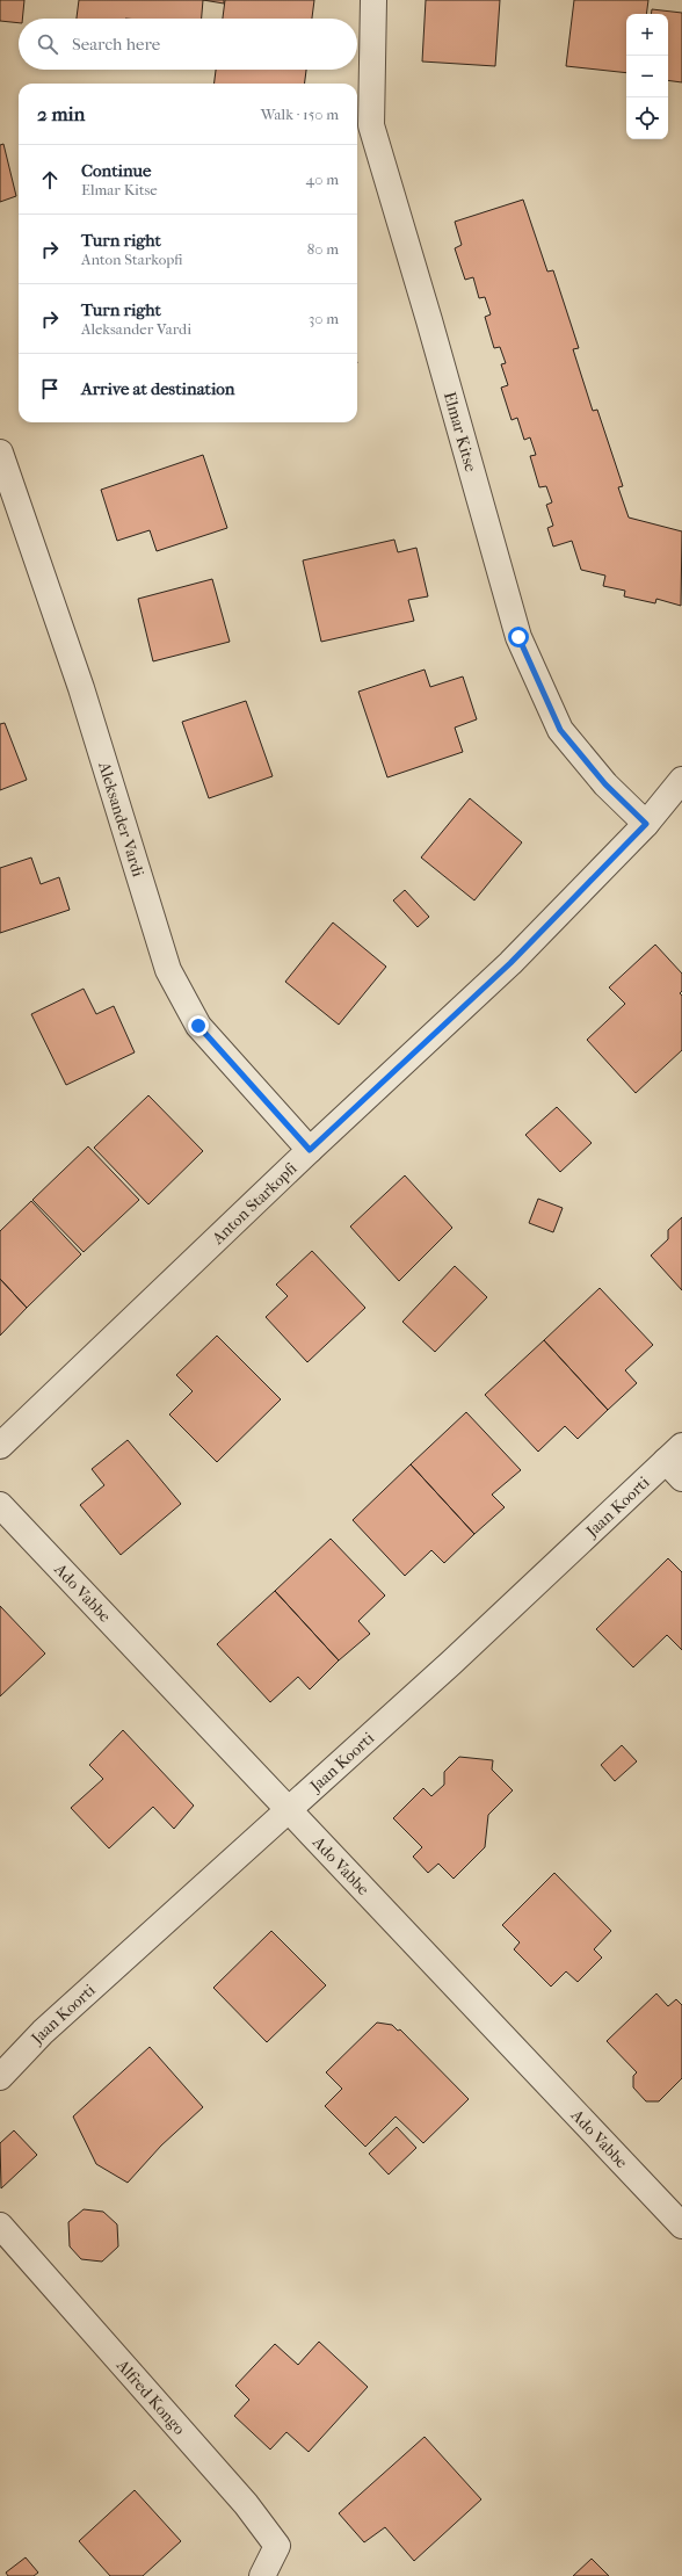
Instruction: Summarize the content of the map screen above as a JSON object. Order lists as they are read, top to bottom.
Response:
{
  "streets": {
    "street": [
      "Elmar Kitse",
      "Aleksander Vardi",
      "Anton Starkopfi",
      "Jaan Koorti",
      "Ado Vabbe",
      "Alfred Kongo"
    ]
  },
  "crossings": [
    ["Elmar Kitse", "Anton Starkopfi"],
    ["Aleksander Vardi", "Anton Starkopfi"],
    ["Jaan Koorti", "Ado Vabbe"]
  ],
  "page": {
    "map_buttons": ["+", "−"],
    "search": "Search here",
    "heading": ["2 min", "Walk · 150 m"],
    "list": [
      ["Continue", "Elmar Kitse", "40 m"],
      ["Turn right", "Anton Starkopfi", "80 m"],
      ["Turn right", "Aleksander Vardi", "30 m"],
      "Arrive at destination"
    ]
  }
}
